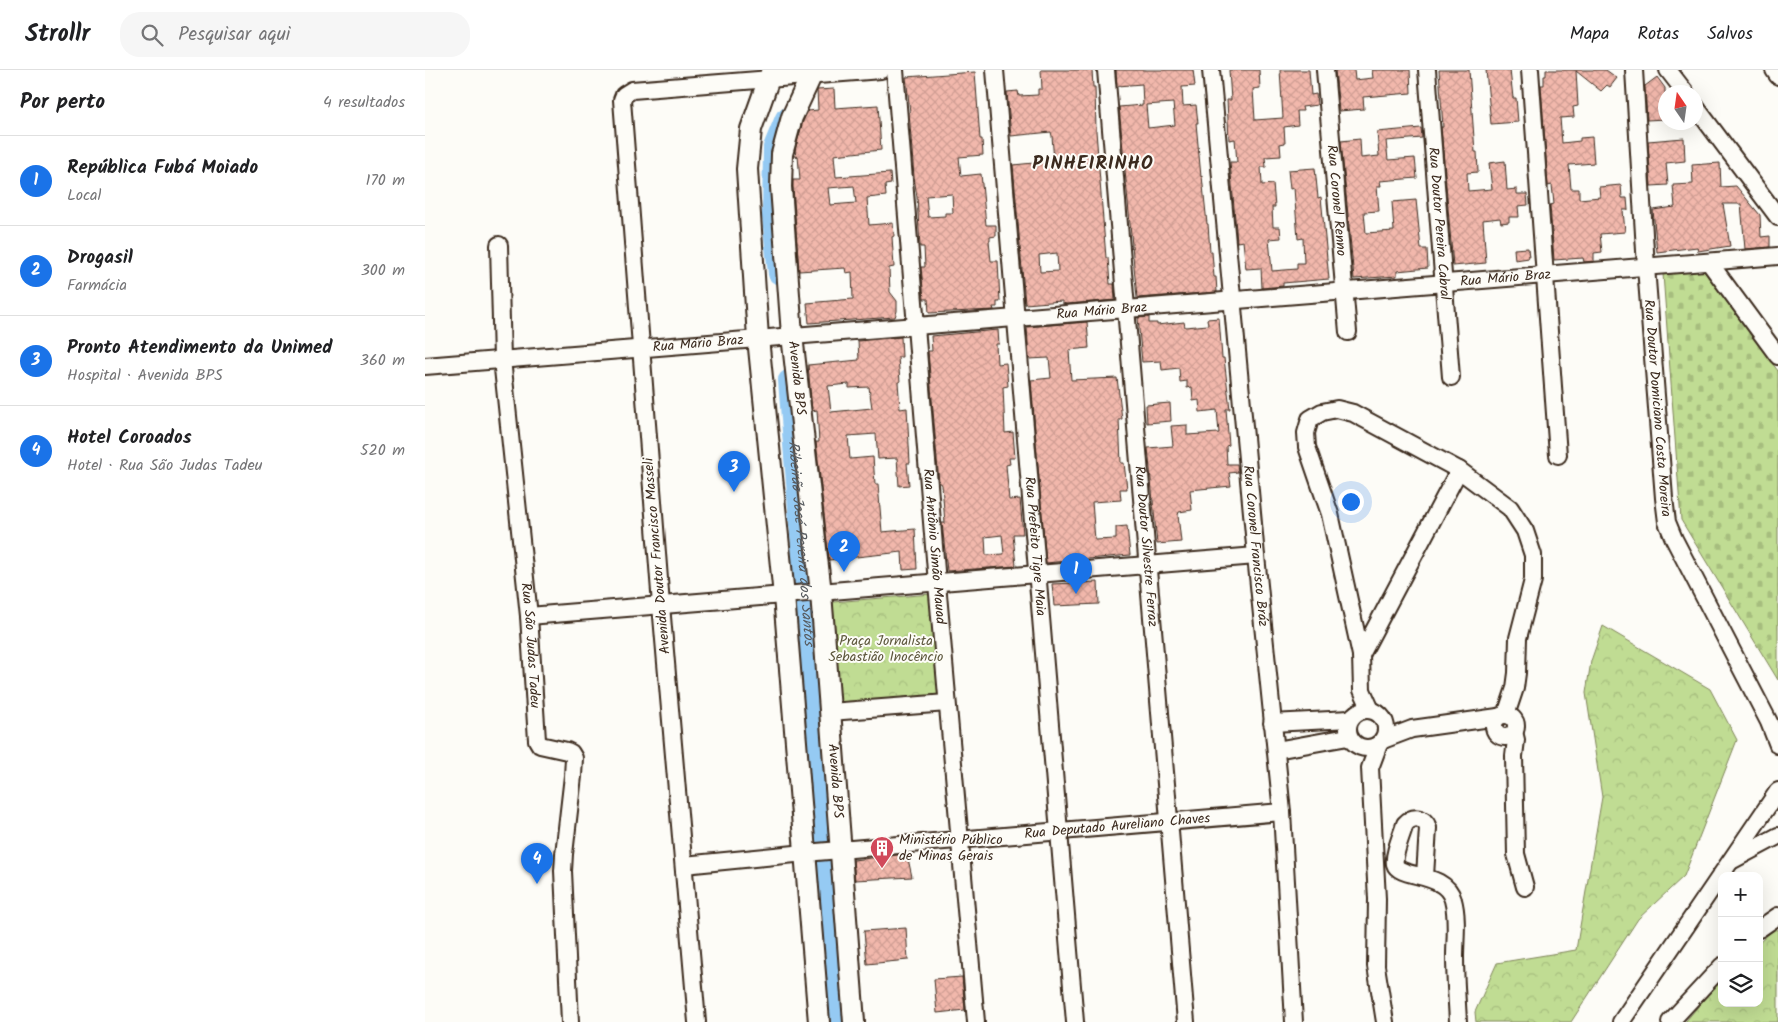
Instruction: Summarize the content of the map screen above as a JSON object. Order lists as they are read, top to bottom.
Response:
{
  "streets": {
    "main road": ["Avenida BPS"],
    "street": [
      "Rua Coronel Renno",
      "Rua Doutor Pereira Cabral",
      "Rua Mário Braz",
      "Rua Doutor Domiciano Costa Moreira",
      "Rua Antônio Simão Mauad",
      "Rua Prefeito Tigre Maia",
      "Rua Doutor Silvestre Ferraz",
      "Rua Coronel Francisco Bráz",
      "Avenida Doutor Francisco Masseli",
      "Rua São Judas Tadeu",
      "Rua Deputado Aureliano Chaves"
    ]
  },
  "crossings": [
    ["Rua Coronel Renno", "Rua Mário Braz"],
    ["Rua Doutor Pereira Cabral", "Rua Mário Braz"],
    ["Rua Mário Braz", "Avenida BPS"],
    ["Rua Mário Braz", "Rua Doutor Domiciano Costa Moreira"],
    ["Rua Mário Braz", "Rua Antônio Simão Mauad"],
    ["Rua Mário Braz", "Rua Prefeito Tigre Maia"],
    ["Rua Mário Braz", "Rua Doutor Silvestre Ferraz"],
    ["Rua Mário Braz", "Rua Coronel Francisco Bráz"],
    ["Rua Mário Braz", "Avenida Doutor Francisco Masseli"],
    ["Rua Mário Braz", "Rua São Judas Tadeu"],
    ["Avenida BPS", "Rua Deputado Aureliano Chaves"],
    ["Rua Antônio Simão Mauad", "Rua Deputado Aureliano Chaves"],
    ["Rua Prefeito Tigre Maia", "Rua Deputado Aureliano Chaves"],
    ["Rua Doutor Silvestre Ferraz", "Rua Deputado Aureliano Chaves"],
    ["Rua Coronel Francisco Bráz", "Rua Deputado Aureliano Chaves"],
    ["Avenida Doutor Francisco Masseli", "Rua Deputado Aureliano Chaves"]
  ],
  "districts": ["PINHEIRINHO"],
  "water": ["Ribeirão José Pereira dos Santos"],
  "parks": ["Praça Jornalista Sebastião Inocêncio"],
  "places": {
    "building": ["Ministério Público de Minas Gerais"]
  },
  "north": "top",
  "page": {
    "header": "Strollr",
    "search": "Pesquisar aqui",
    "nav": ["Mapa", "Rotas", "Salvos"],
    "heading": ["Por perto", "4 resultados"],
    "list": [
      {
        "mark": "1",
        "name": "República Fubá Moiado",
        "note": "Local",
        "value": "170 m"
      },
      {
        "mark": "2",
        "name": "Drogasil",
        "note": "Farmácia",
        "value": "300 m"
      },
      {
        "mark": "3",
        "name": "Pronto Atendimento da Unimed",
        "note": "Hospital · Avenida BPS",
        "value": "360 m"
      },
      {
        "mark": "4",
        "name": "Hotel Coroados",
        "note": "Hotel · Rua São Judas Tadeu",
        "value": "520 m"
      }
    ],
    "pins": [
      "3",
      "2",
      "1",
      "4"
    ],
    "map_buttons": ["+", "−"]
  }
}
